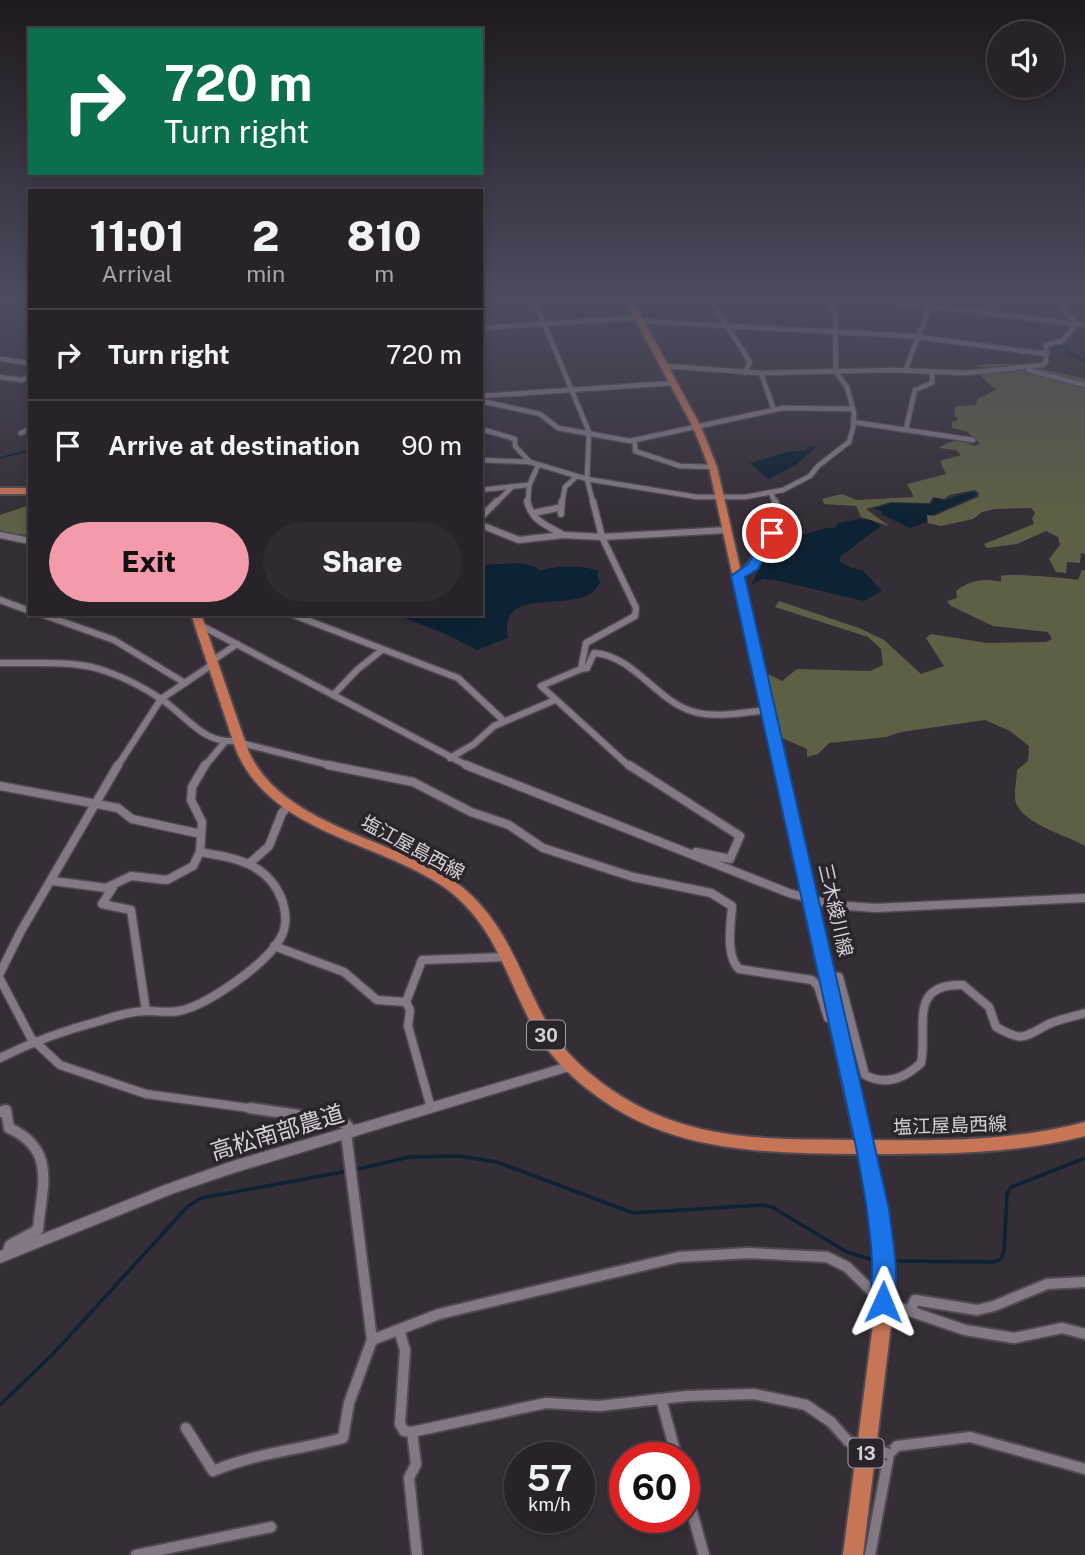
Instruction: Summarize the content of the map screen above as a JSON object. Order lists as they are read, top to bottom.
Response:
{
  "streets": {
    "main road": [
      "塩江屋島西線",
      "三木綾川線",
      "30",
      "13"
    ],
    "street": ["高松南部農道"]
  },
  "crossings": [
    ["塩江屋島西線", "三木綾川線"],
    ["塩江屋島西線", "高松南部農道"]
  ],
  "page": {
    "turn": ["720 m", "Turn right"],
    "eta": [
      "11:01",
      "Arrival",
      "2",
      "min",
      "810",
      "m"
    ],
    "list": [
      {
        "name": "Turn right",
        "value": "720 m"
      },
      {
        "name": "Arrive at destination",
        "value": "90 m"
      }
    ],
    "buttons": ["Exit", "Share"],
    "speed": "57 km/h",
    "limit": "60"
  }
}
